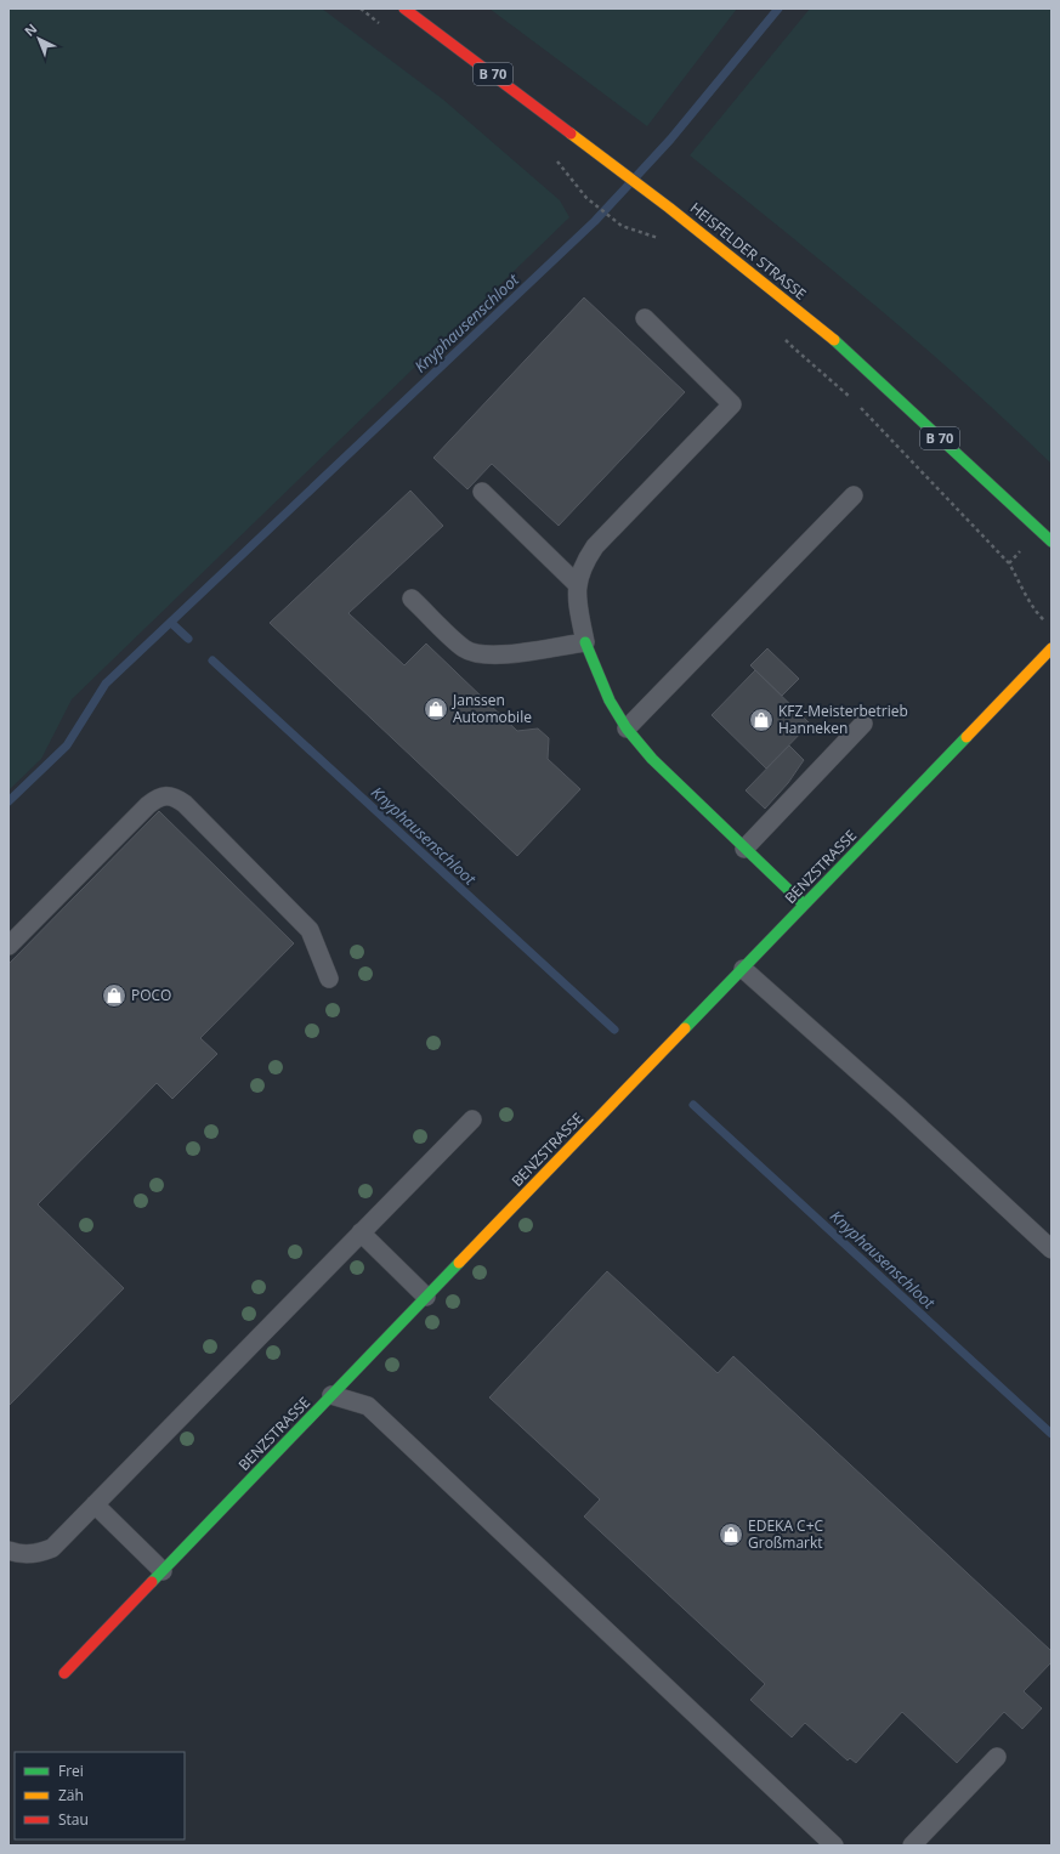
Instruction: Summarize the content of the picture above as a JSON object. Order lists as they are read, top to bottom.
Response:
{
  "streets": {
    "street": ["B 70", "HEISFELDER STRASSE", "BENZSTRASSE"]
  },
  "water": ["Knyphausenschloot"],
  "places": {
    "shop": [
      "Janssen Automobile",
      "KFZ-Meisterbetrieb Hanneken",
      "POCO",
      "EDEKA C+C Großmarkt"
    ]
  },
  "legend": ["Frei", "Zäh", "Stau"],
  "north": "top left"
}
